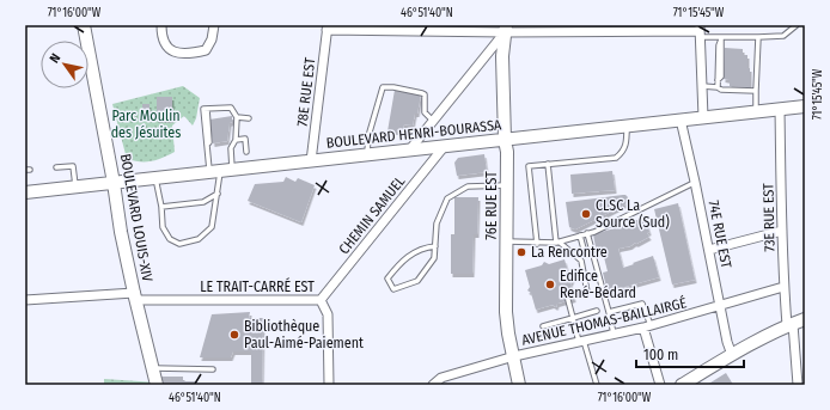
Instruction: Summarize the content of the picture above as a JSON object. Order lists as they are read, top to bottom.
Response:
{
  "streets": {
    "main road": ["BOULEVARD HENRI-BOURASSA", "76E RUE EST", "BOULEVARD LOUIS-XIV"],
    "street": [
      "78E RUE EST",
      "CHEMIN SAMUEL",
      "73E RUE EST",
      "74E RUE EST",
      "LE TRAIT-CARRÉ EST",
      "AVENUE THOMAS-BAILLAIRGÉ"
    ]
  },
  "crossings": [
    ["78E RUE EST", "BOULEVARD HENRI-BOURASSA"],
    ["BOULEVARD HENRI-BOURASSA", "76E RUE EST"],
    ["BOULEVARD HENRI-BOURASSA", "CHEMIN SAMUEL"],
    ["BOULEVARD HENRI-BOURASSA", "BOULEVARD LOUIS-XIV"],
    ["BOULEVARD HENRI-BOURASSA", "73E RUE EST"],
    ["BOULEVARD HENRI-BOURASSA", "74E RUE EST"],
    ["76E RUE EST", "AVENUE THOMAS-BAILLAIRGÉ"],
    ["CHEMIN SAMUEL", "LE TRAIT-CARRÉ EST"],
    ["BOULEVARD LOUIS-XIV", "LE TRAIT-CARRÉ EST"],
    ["73E RUE EST", "AVENUE THOMAS-BAILLAIRGÉ"],
    ["74E RUE EST", "AVENUE THOMAS-BAILLAIRGÉ"]
  ],
  "parks": ["Parc Moulin des Jésuites"],
  "places": [
    "CLSC La Source (Sud)",
    "La Rencontre",
    "Edifice René-Bédard",
    "Bibliothèque Paul-Aimé-Paiement"
  ],
  "scale_bar": "100 m",
  "north": "top left",
  "coordinates": ["71°16'00\"W", "46°51'40\"N", "71°15'45\"W"]
}
